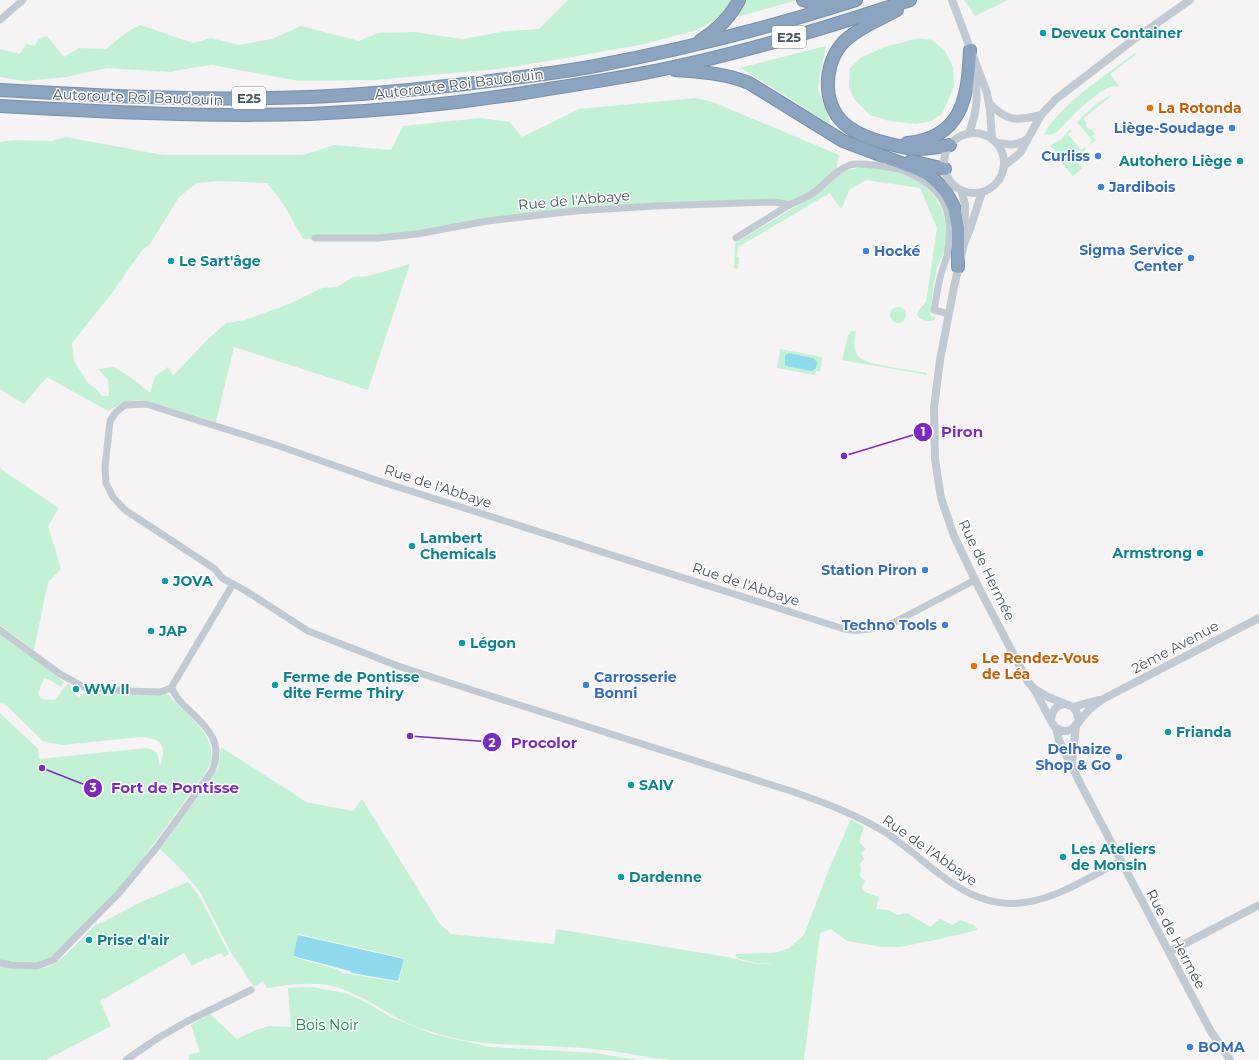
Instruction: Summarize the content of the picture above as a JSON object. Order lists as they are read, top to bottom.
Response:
{
  "streets": {
    "highway": ["E25", "Autoroute Roi Baudouin"],
    "street": ["Rue de l'Abbaye", "Rue de Hermée", "2ème Avenue"]
  },
  "crossings": [
    ["Rue de l'Abbaye", "Rue de Hermée"],
    ["Rue de Hermée", "2ème Avenue"]
  ],
  "parks": ["Bois Noir"],
  "places": [
    "Deveux Container",
    "La Rotonda",
    "Liège-Soudage",
    "Curliss",
    "Autohero Liège",
    "Jardibois",
    "Hocké",
    "Sigma Service Center",
    "Le Sart'âge",
    "Piron",
    "Lambert Chemicals",
    "Armstrong",
    "Station Piron",
    "JOVA",
    "Techno Tools",
    "JAP",
    "Légon",
    "Le Rendez-Vous de Léa",
    "Ferme de Pontisse dite Ferme Thiry",
    "Carrosserie Bonni",
    "WW II",
    "Frianda",
    "Procolor",
    "Delhaize Shop & Go",
    "Fort de Pontisse",
    "SAIV",
    "Les Ateliers de Monsin",
    "Dardenne",
    "Prise d'air",
    "BOMA"
  ]
}
